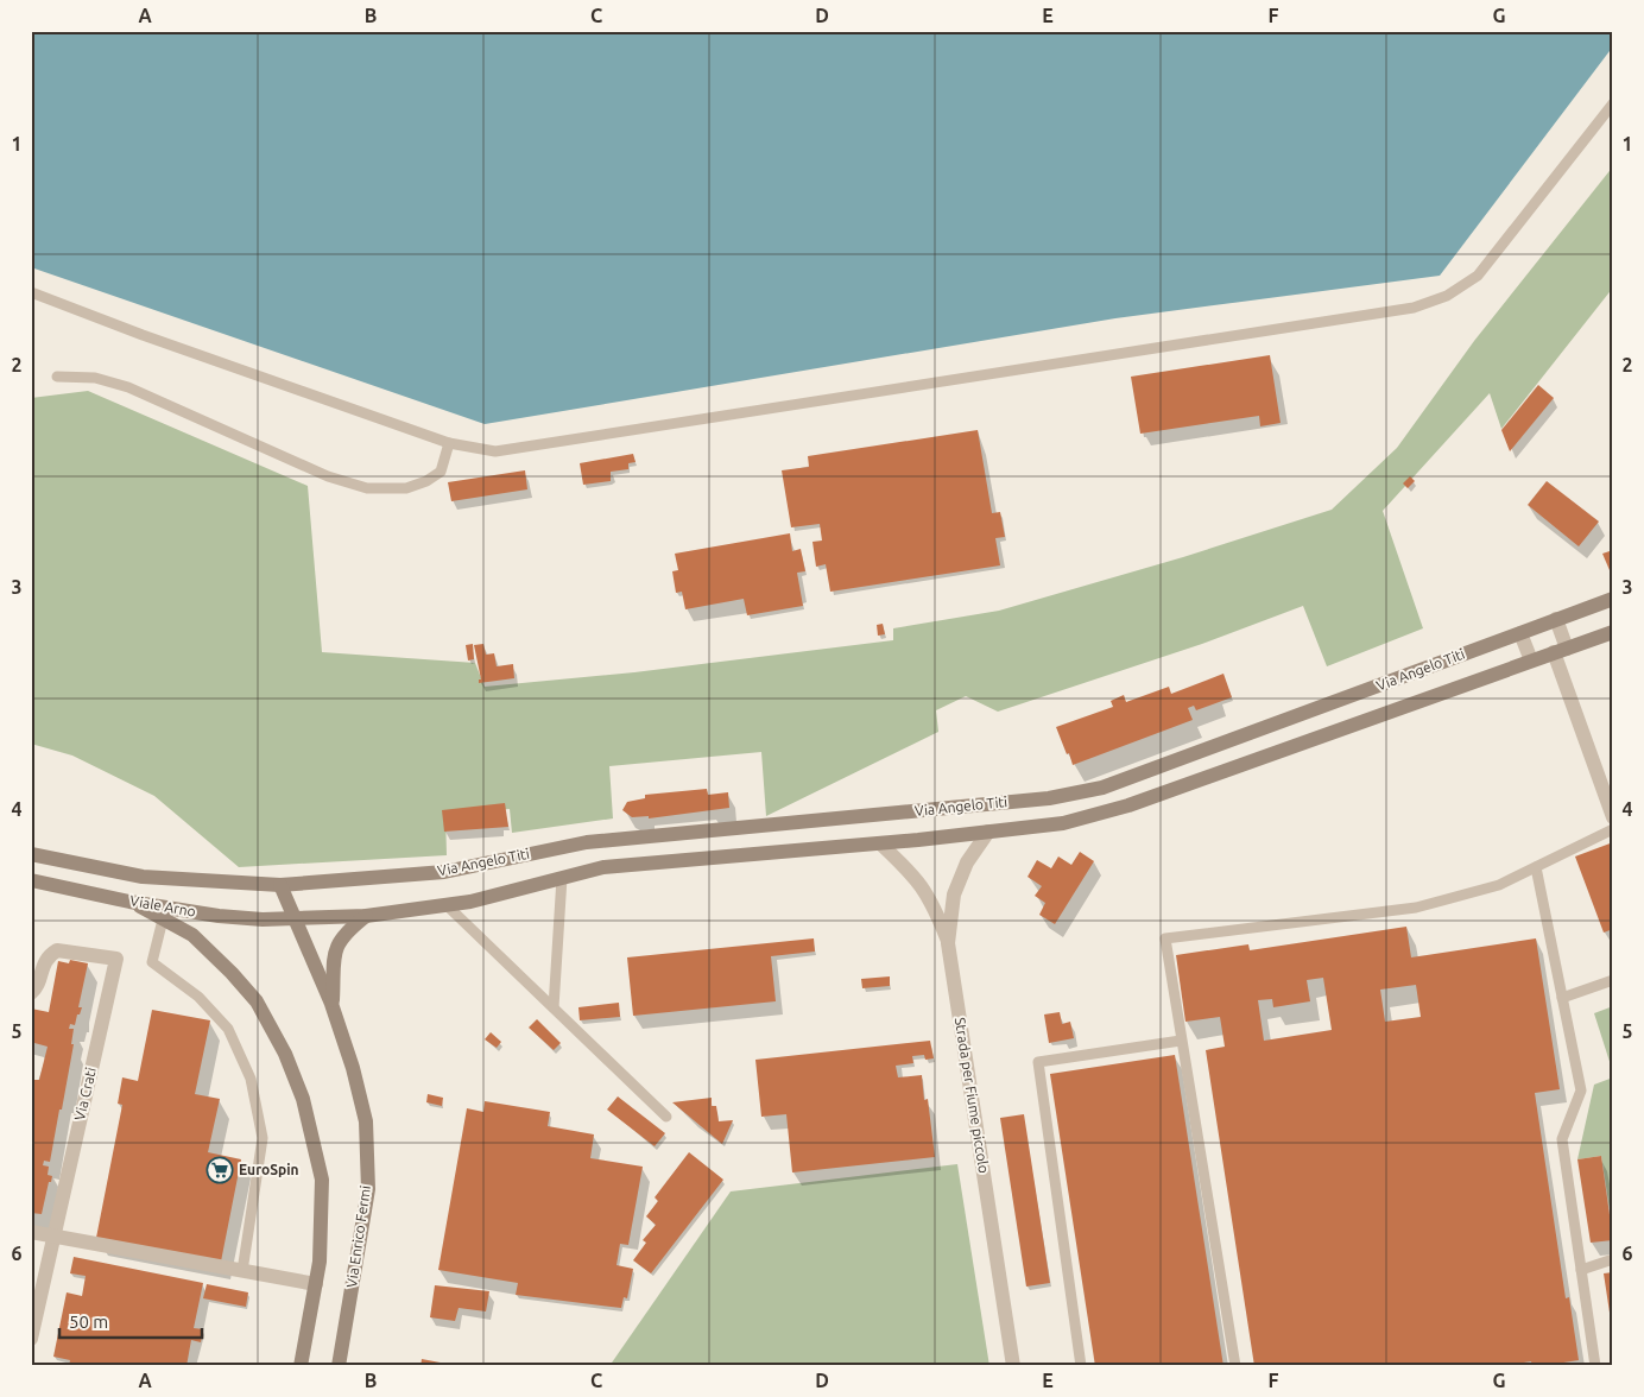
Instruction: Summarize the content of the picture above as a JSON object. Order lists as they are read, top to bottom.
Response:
{
  "streets": {
    "main road": ["Via Angelo Titi", "Viale Arno", "Via Enrico Fermi"],
    "street": ["Via Crati", "Strada per Fiume piccolo"]
  },
  "crossings": [
    ["Via Angelo Titi", "Viale Arno"],
    ["Via Angelo Titi", "Strada per Fiume piccolo"],
    ["Via Angelo Titi", "Via Enrico Fermi"],
    ["Viale Arno", "Via Enrico Fermi"]
  ],
  "places": {
    "supermarket": ["EuroSpin"]
  },
  "scale_bar": "50 m",
  "grid": {
    "columns": [
      "A",
      "B",
      "C",
      "D",
      "E",
      "F",
      "G"
    ],
    "rows": [
      "1",
      "2",
      "3",
      "4",
      "5",
      "6"
    ]
  }
}
